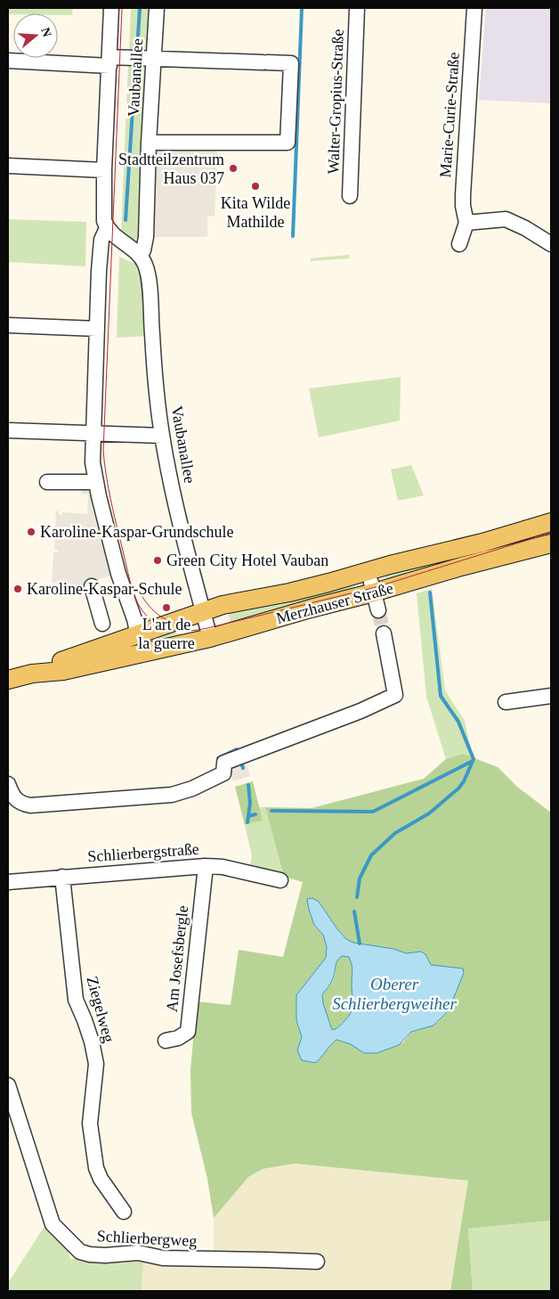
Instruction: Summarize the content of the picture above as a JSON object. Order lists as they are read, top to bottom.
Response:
{
  "streets": {
    "main road": ["Merzhauser Straße"],
    "street": [
      "Vaubanallee",
      "Walter-Gropius-Straße",
      "Marie-Curie-Straße",
      "Schlierbergstraße",
      "Am Josefsbergle",
      "Ziegelweg",
      "Schlierbergweg"
    ]
  },
  "crossings": [
    ["Vaubanallee", "Merzhauser Straße"],
    ["Schlierbergstraße", "Am Josefsbergle"],
    ["Schlierbergstraße", "Ziegelweg"]
  ],
  "water": ["Oberer Schlierbergweiher"],
  "places": [
    "Stadtteilzentrum Haus 037",
    "Kita Wilde Mathilde",
    "Karoline-Kaspar-Grundschule",
    "Green City Hotel Vauban",
    "Karoline-Kaspar-Schule",
    "L'art de la guerre"
  ],
  "north": "right"
}
